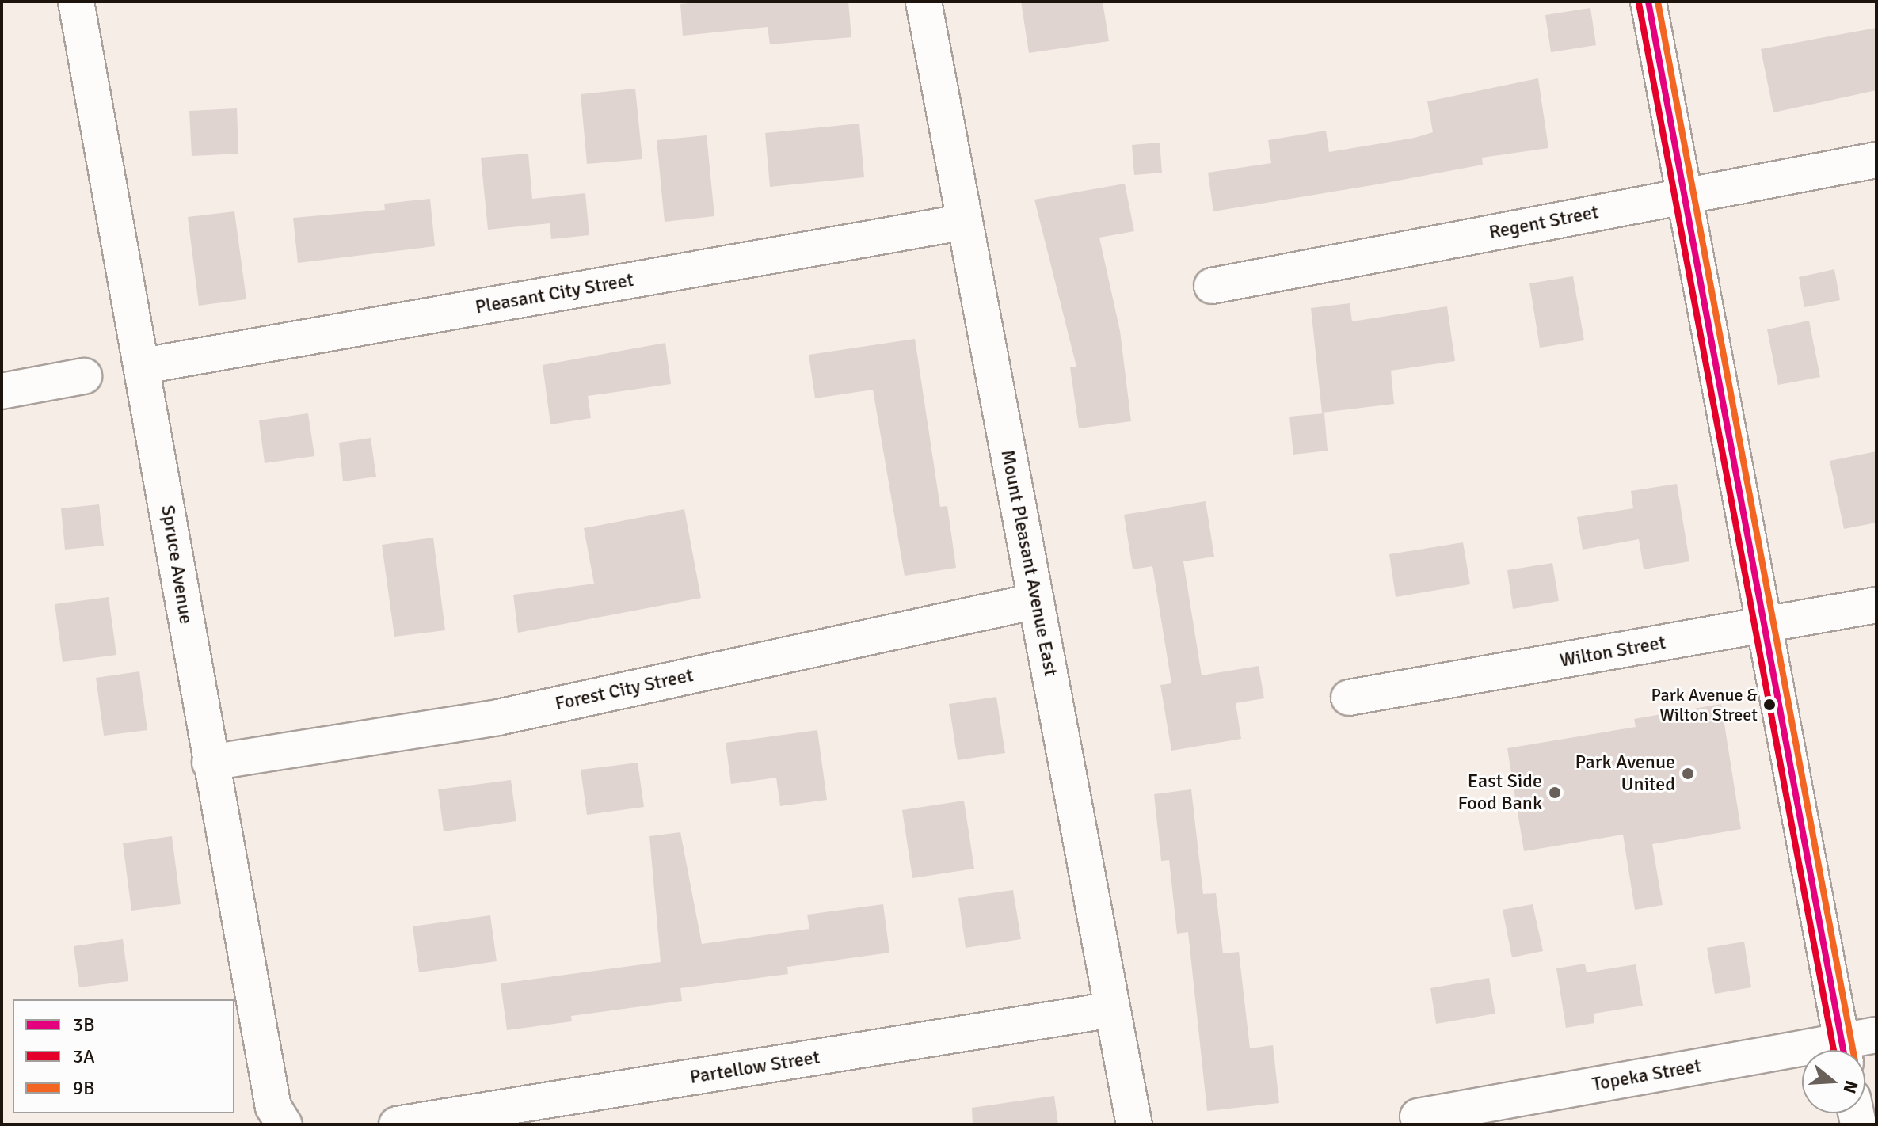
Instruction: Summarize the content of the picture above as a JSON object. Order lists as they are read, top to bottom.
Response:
{
  "streets": {
    "street": [
      "Regent Street",
      "Pleasant City Street",
      "Mount Pleasant Avenue East",
      "Spruce Avenue",
      "Wilton Street",
      "Forest City Street",
      "Partellow Street",
      "Topeka Street"
    ]
  },
  "crossings": [
    ["Pleasant City Street", "Mount Pleasant Avenue East"],
    ["Pleasant City Street", "Spruce Avenue"],
    ["Mount Pleasant Avenue East", "Forest City Street"],
    ["Mount Pleasant Avenue East", "Partellow Street"],
    ["Spruce Avenue", "Forest City Street"]
  ],
  "places": ["Park Avenue & Wilton Street", "Park Avenue United", "East Side Food Bank"],
  "lines": ["transit line 3B", "transit line 9B", "transit line 3A"],
  "legend": ["3B", "3A", "9B"],
  "north": "right"
}
